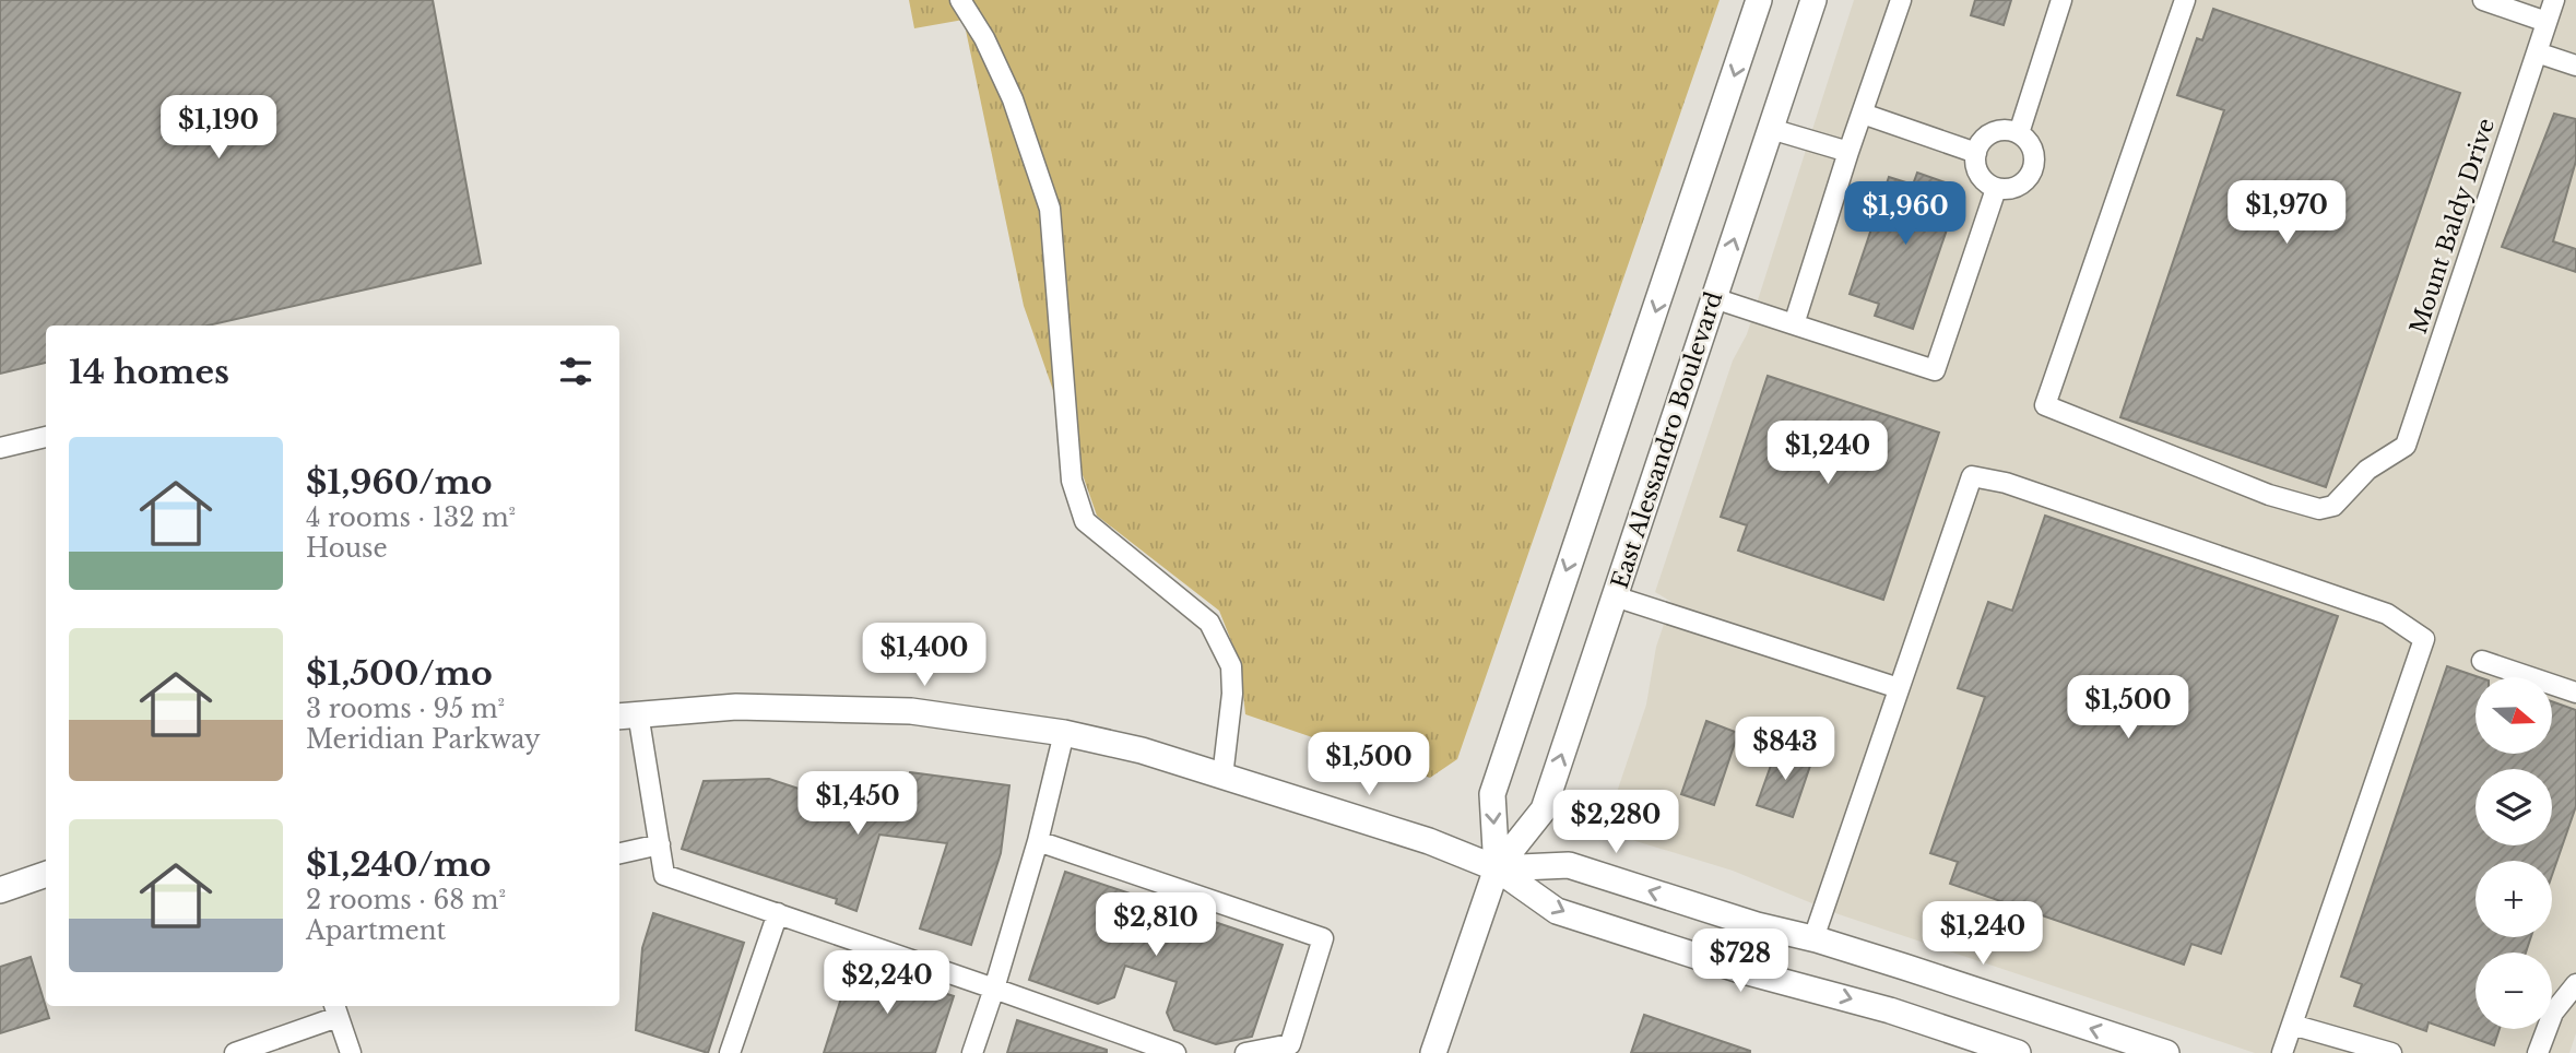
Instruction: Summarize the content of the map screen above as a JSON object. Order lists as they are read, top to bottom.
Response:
{
  "streets": {
    "main road": ["East Alessandro Boulevard"],
    "street": ["Mount Baldy Drive"]
  },
  "north": "right",
  "page": {
    "price": [
      "$1,190",
      "$1,970",
      "$1,960",
      "$1,240",
      "$1,400",
      "$1,500",
      "$843",
      "$1,500",
      "$1,450",
      "$2,280",
      "$2,810",
      "$1,240",
      "$728",
      "$2,240"
    ],
    "heading": "14 homes",
    "list": [
      {
        "name": "$1,960/mo",
        "note": "4 rooms · 132 m² · House"
      },
      {
        "name": "$1,500/mo",
        "note": "3 rooms · 95 m² · Meridian Parkway"
      },
      {
        "name": "$1,240/mo",
        "note": "2 rooms · 68 m² · Apartment"
      }
    ],
    "map_buttons": ["+", "−"]
  }
}
